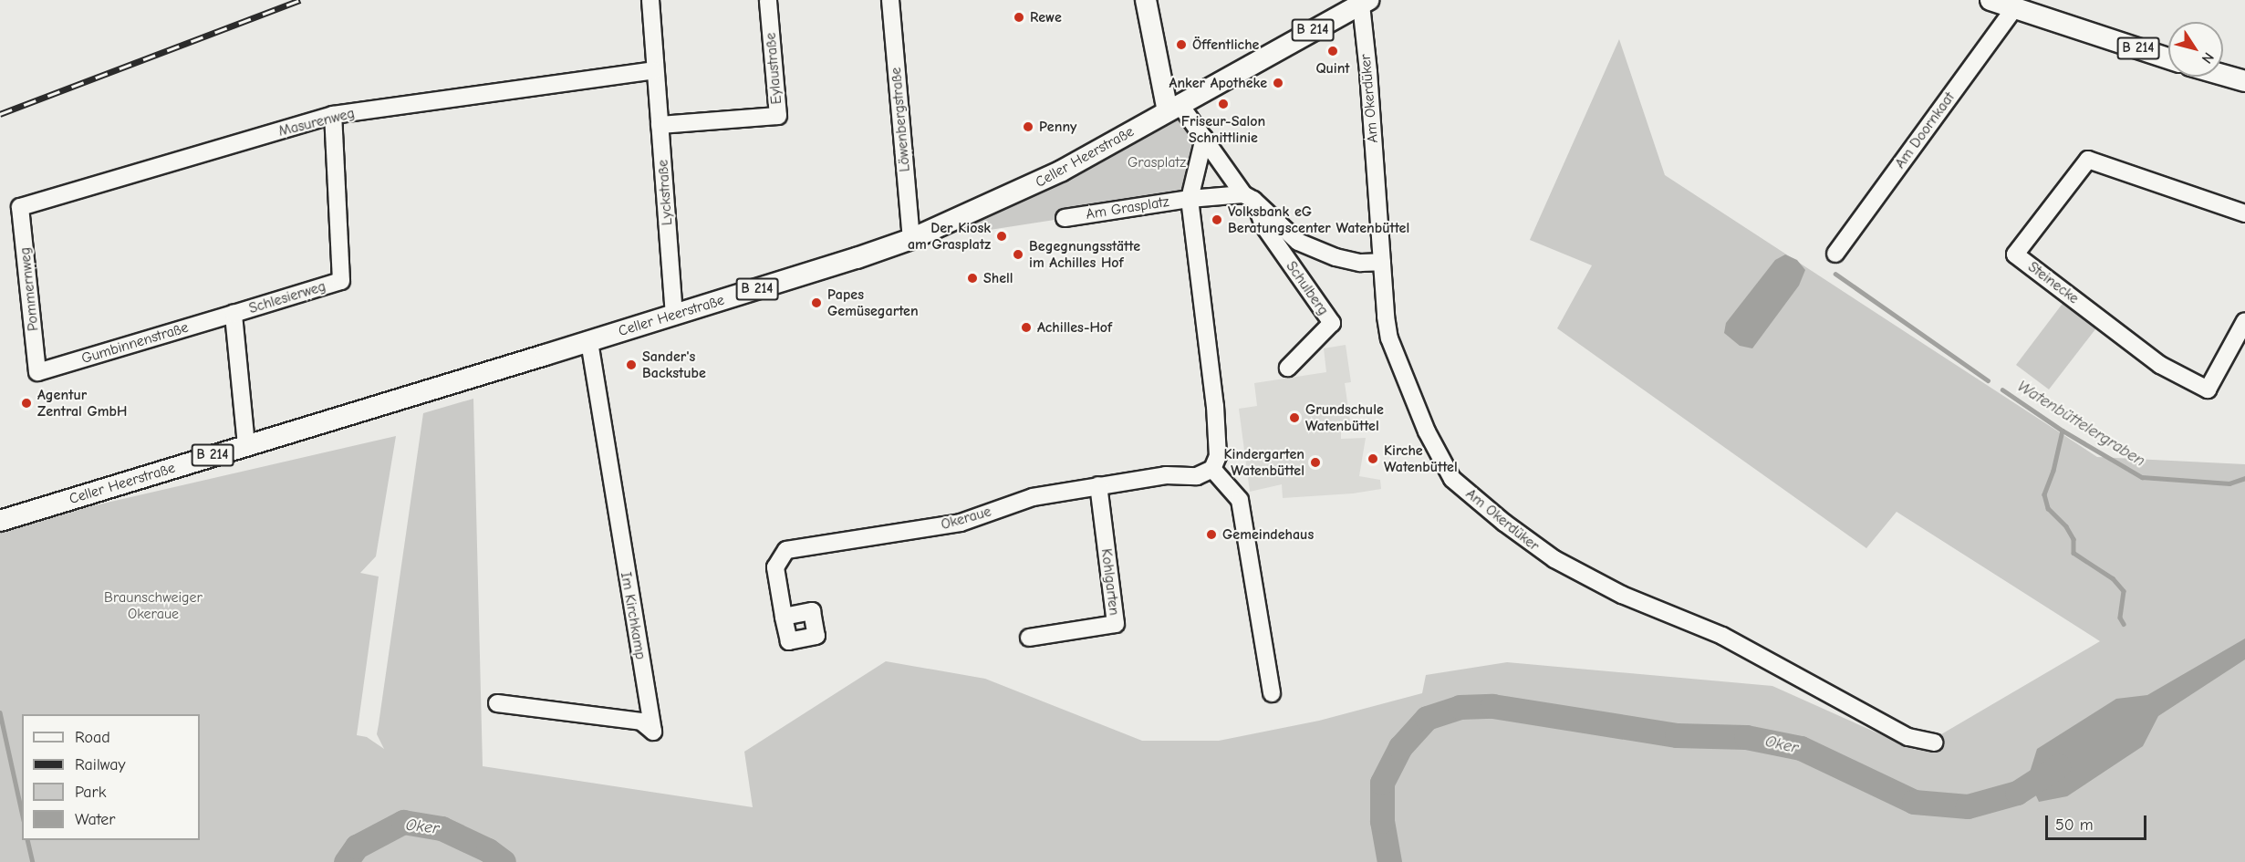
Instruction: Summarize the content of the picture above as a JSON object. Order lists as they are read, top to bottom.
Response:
{
  "streets": {
    "main road": ["B 214", "Celler Heerstraße"],
    "street": [
      "Eylaustraße",
      "Am Okerdüker",
      "Löwenbergstraße",
      "Masurenweg",
      "Am Doornkaat",
      "Lyckstraße",
      "Am Grasplatz",
      "Steinecke",
      "Schulberg",
      "Pommernweg",
      "Schlesierweg",
      "Gumbinnenstraße",
      "Okeraue",
      "Kohlgarten",
      "Im Kirchkamp"
    ]
  },
  "crossings": [
    ["B 214", "Am Doornkaat"],
    ["Eylaustraße", "Lyckstraße"],
    ["Am Okerdüker", "Celler Heerstraße"],
    ["Am Okerdüker", "Schulberg"],
    ["Löwenbergstraße", "Celler Heerstraße"],
    ["Masurenweg", "Lyckstraße"],
    ["Masurenweg", "Pommernweg"],
    ["Masurenweg", "Schlesierweg"],
    ["Celler Heerstraße", "Lyckstraße"],
    ["Celler Heerstraße", "Schlesierweg"],
    ["Celler Heerstraße", "Im Kirchkamp"],
    ["Am Grasplatz", "Schulberg"],
    ["Pommernweg", "Gumbinnenstraße"],
    ["Schlesierweg", "Gumbinnenstraße"],
    ["Okeraue", "Kohlgarten"]
  ],
  "water": ["Watenbüttelergraben", "Oker"],
  "parks": ["Grasplatz", "Braunschweiger Okeraue"],
  "places": [
    "Rewe",
    "Öffentliche",
    "Quint",
    "Anker Apotheke",
    "Friseur-Salon Schnittlinie",
    "Penny",
    "Volksbank eG Beratungscenter Watenbüttel",
    "Der Kiosk am Grasplatz",
    "Begegnungsstätte im Achilles Hof",
    "Shell",
    "Papes Gemüsegarten",
    "Achilles-Hof",
    "Sander's Backstube",
    "Agentur Zentral GmbH",
    "Grundschule Watenbüttel",
    "Kirche Watenbüttel",
    "Kindergarten Watenbüttel",
    "Gemeindehaus"
  ],
  "legend": [
    "Road",
    "Railway",
    "Park",
    "Water"
  ],
  "scale_bar": "50 m",
  "north": "bottom right"
}
